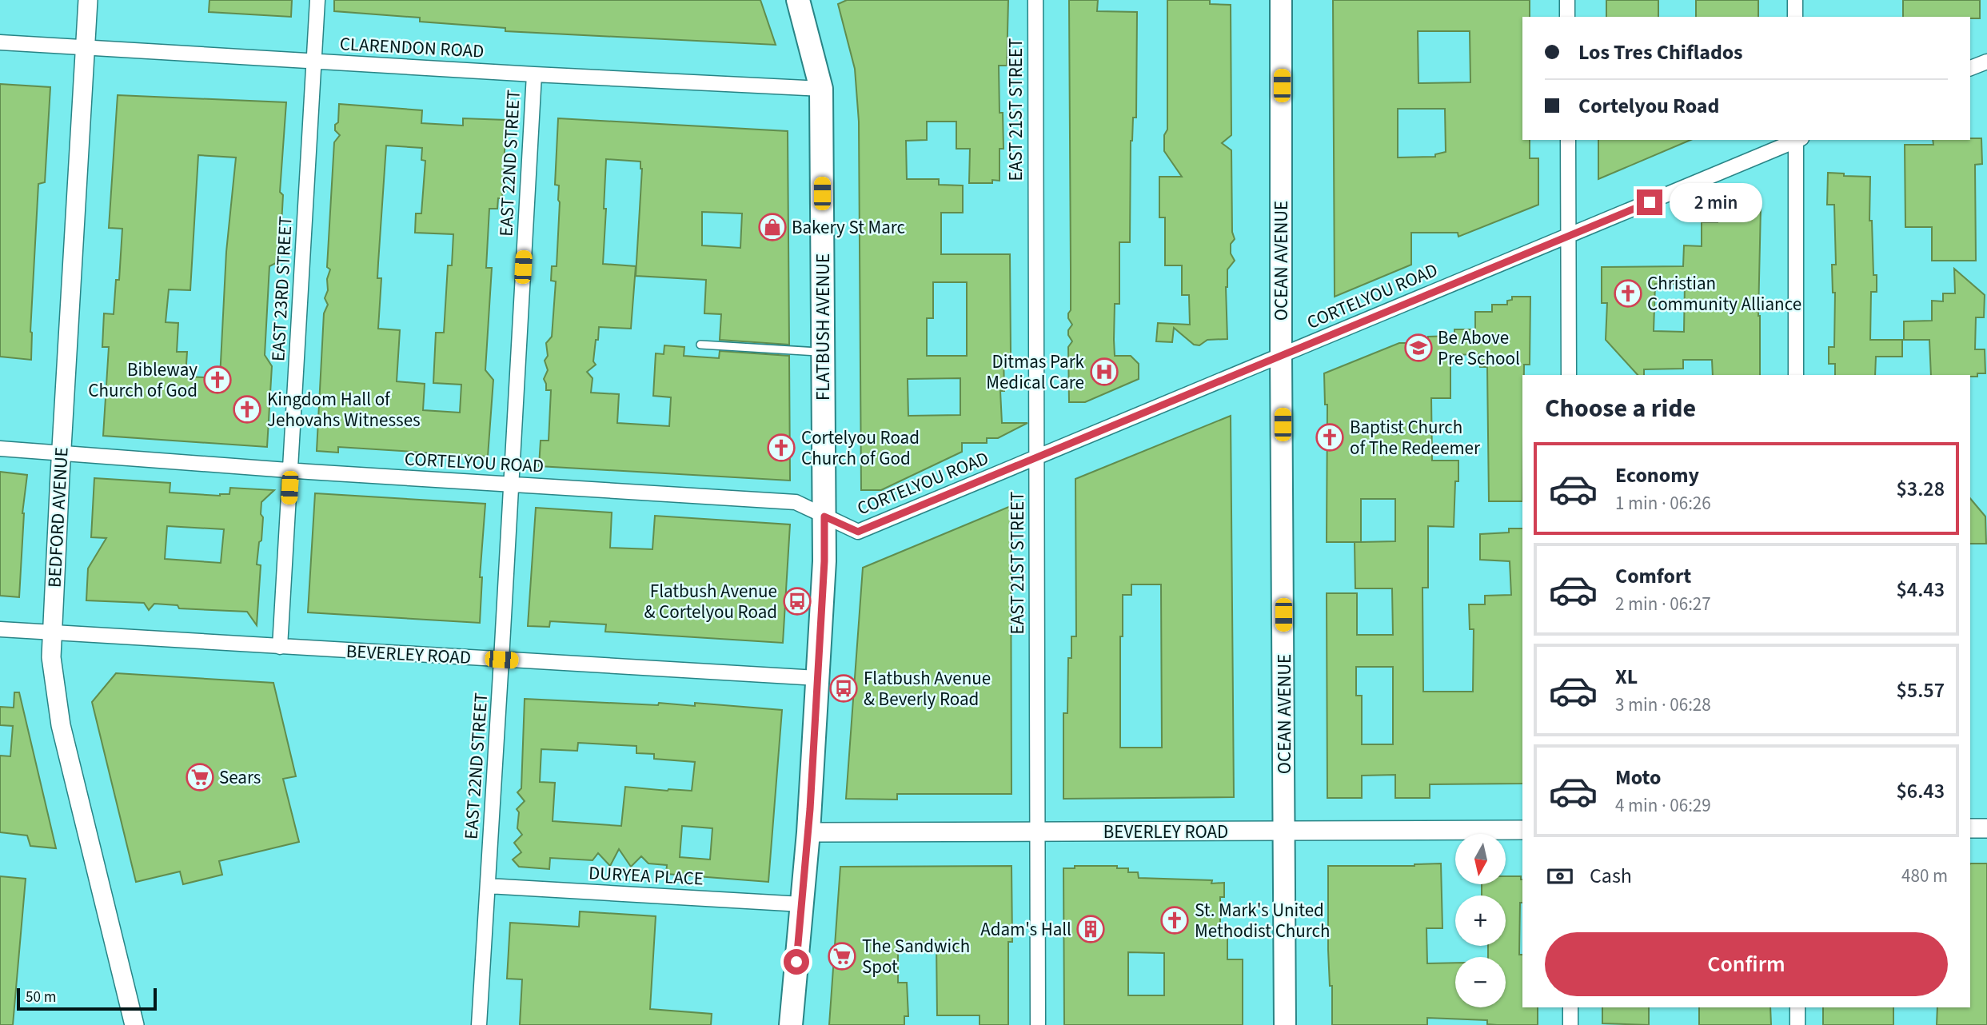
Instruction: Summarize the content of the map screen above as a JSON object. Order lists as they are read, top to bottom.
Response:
{
  "streets": {
    "main road": ["OCEAN AVENUE", "FLATBUSH AVENUE"],
    "street": [
      "CLARENDON ROAD",
      "EAST 21ST STREET",
      "EAST 22ND STREET",
      "EAST 23RD STREET",
      "CORTELYOU ROAD",
      "BEDFORD AVENUE",
      "BEVERLEY ROAD",
      "DURYEA PLACE"
    ]
  },
  "crossings": [
    ["CLARENDON ROAD", "EAST 22ND STREET"],
    ["CLARENDON ROAD", "EAST 23RD STREET"],
    ["CLARENDON ROAD", "FLATBUSH AVENUE"],
    ["CLARENDON ROAD", "BEDFORD AVENUE"],
    ["EAST 21ST STREET", "CORTELYOU ROAD"],
    ["EAST 21ST STREET", "BEVERLEY ROAD"],
    ["EAST 22ND STREET", "CORTELYOU ROAD"],
    ["EAST 22ND STREET", "BEVERLEY ROAD"],
    ["EAST 22ND STREET", "DURYEA PLACE"],
    ["OCEAN AVENUE", "CORTELYOU ROAD"],
    ["OCEAN AVENUE", "BEVERLEY ROAD"],
    ["EAST 23RD STREET", "CORTELYOU ROAD"],
    ["EAST 23RD STREET", "BEVERLEY ROAD"],
    ["CORTELYOU ROAD", "FLATBUSH AVENUE"],
    ["CORTELYOU ROAD", "BEDFORD AVENUE"],
    ["FLATBUSH AVENUE", "BEVERLEY ROAD"],
    ["FLATBUSH AVENUE", "DURYEA PLACE"],
    ["BEDFORD AVENUE", "BEVERLEY ROAD"]
  ],
  "places": {
    "shop": ["Bakery St Marc"],
    "church": [
      "Christian Community Alliance",
      "Bibleway Church of God",
      "Kingdom Hall of Jehovahs Witnesses",
      "Baptist Church of The Redeemer",
      "Cortelyou Road Church of God",
      "St. Mark's United Methodist Church"
    ],
    "school or university": ["Be Above Pre School"],
    "hospital": ["Ditmas Park Medical Care"],
    "bus stop": ["Flatbush Avenue & Cortelyou Road", "Flatbush Avenue & Beverly Road"],
    "supermarket": ["Sears", "The Sandwich Spot"],
    "building": ["Adam's Hall"]
  },
  "scale_bar": "50 m",
  "north": "bottom",
  "page": {
    "banner": ["Los Tres Chiflados", "Cortelyou Road"],
    "bubble": "2 min",
    "heading": "Choose a ride",
    "list": [
      {
        "name": "Economy",
        "note": "1 min · 06:26",
        "value": "$3.28"
      },
      {
        "name": "Comfort",
        "note": "2 min · 06:27",
        "value": "$4.43"
      },
      {
        "name": "XL",
        "note": "3 min · 06:28",
        "value": "$5.57"
      },
      {
        "name": "Moto",
        "note": "4 min · 06:29",
        "value": "$6.43"
      }
    ],
    "map_buttons": ["+", "−"],
    "pay": ["Cash", "480 m"],
    "buttons": "Confirm",
    "scale": "50 m"
  }
}
